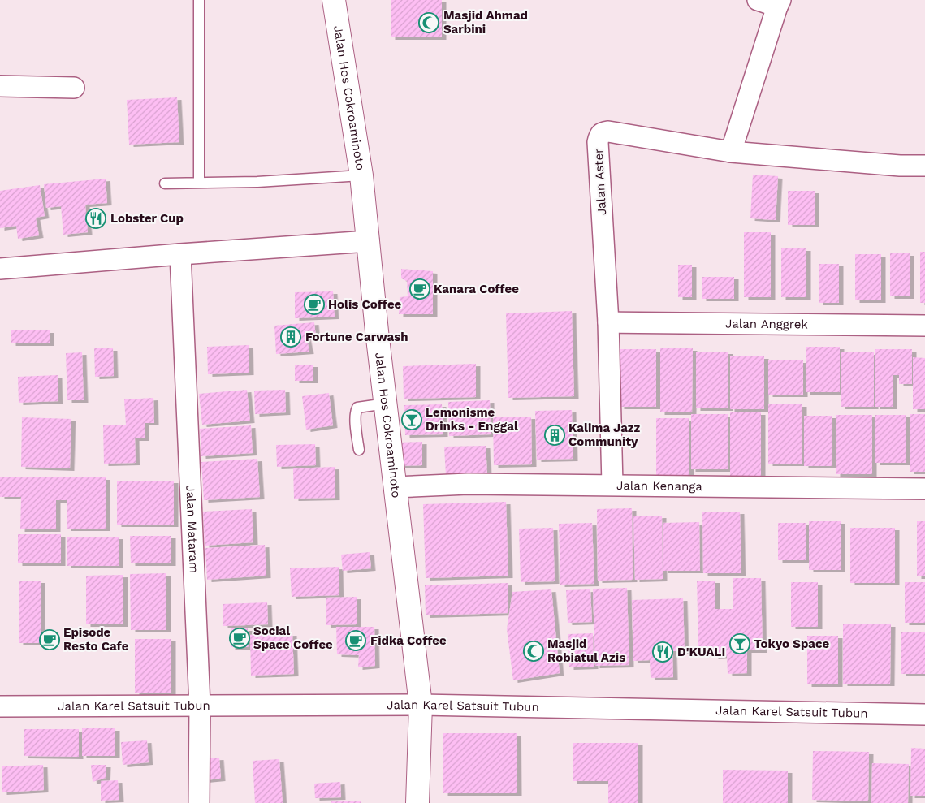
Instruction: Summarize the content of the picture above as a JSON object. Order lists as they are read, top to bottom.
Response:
{
  "streets": {
    "street": [
      "Jalan Hos Cokroaminoto",
      "Jalan Aster",
      "Jalan Anggrek",
      "Jalan Kenanga",
      "Jalan Mataram",
      "Jalan Karel Satsuit Tubun"
    ]
  },
  "crossings": [
    ["Jalan Hos Cokroaminoto", "Jalan Kenanga"],
    ["Jalan Hos Cokroaminoto", "Jalan Karel Satsuit Tubun"],
    ["Jalan Aster", "Jalan Anggrek"],
    ["Jalan Aster", "Jalan Kenanga"],
    ["Jalan Mataram", "Jalan Karel Satsuit Tubun"]
  ],
  "places": {
    "mosque": ["Masjid Ahmad Sarbini", "Masjid Robiatul Azis"],
    "restaurant": ["Lobster Cup", "D'KUALI"],
    "cafe": [
      "Kanara Coffee",
      "Holis Coffee",
      "Social Space Coffee",
      "Episode Resto Cafe",
      "Fidka Coffee"
    ],
    "building": ["Fortune Carwash", "Kalima Jazz Community"],
    "bar": ["Lemonisme Drinks - Enggal", "Tokyo Space"]
  }
}
